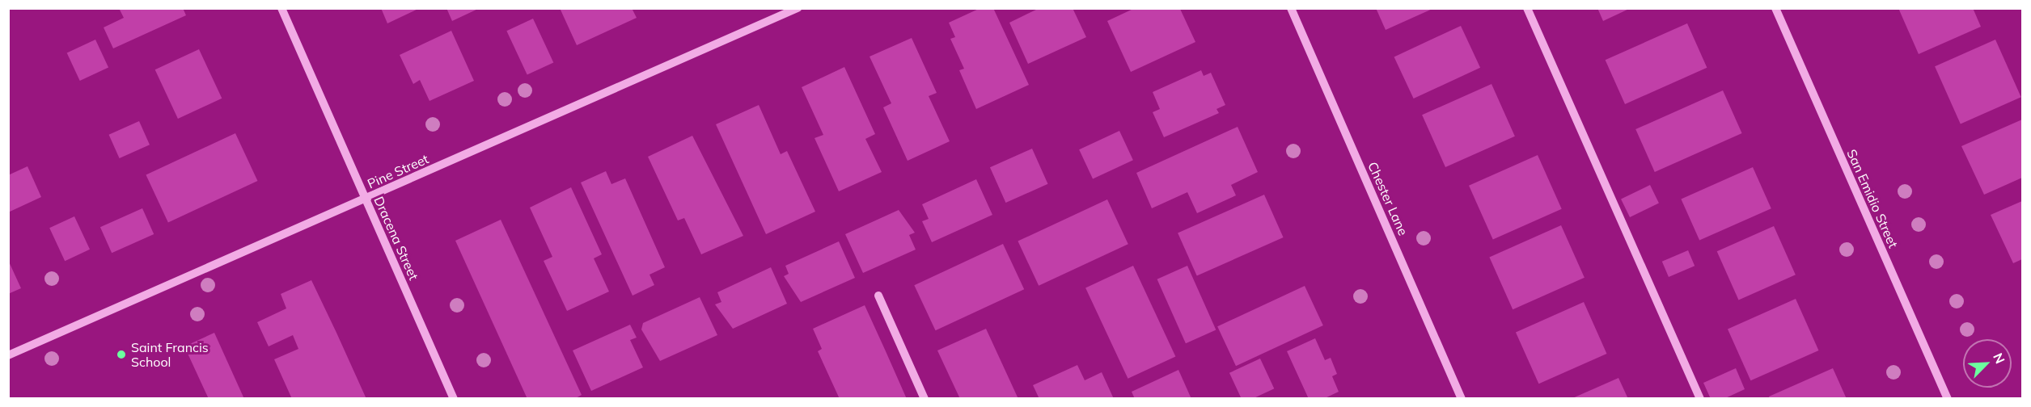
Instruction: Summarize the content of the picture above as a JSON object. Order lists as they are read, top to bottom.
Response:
{
  "streets": {
    "street": [
      "Pine Street",
      "Chester Lane",
      "San Emidio Street",
      "Dracena Street"
    ]
  },
  "crossings": [
    ["Pine Street", "Dracena Street"]
  ],
  "places": ["Saint Francis School"],
  "north": "top right"
}
